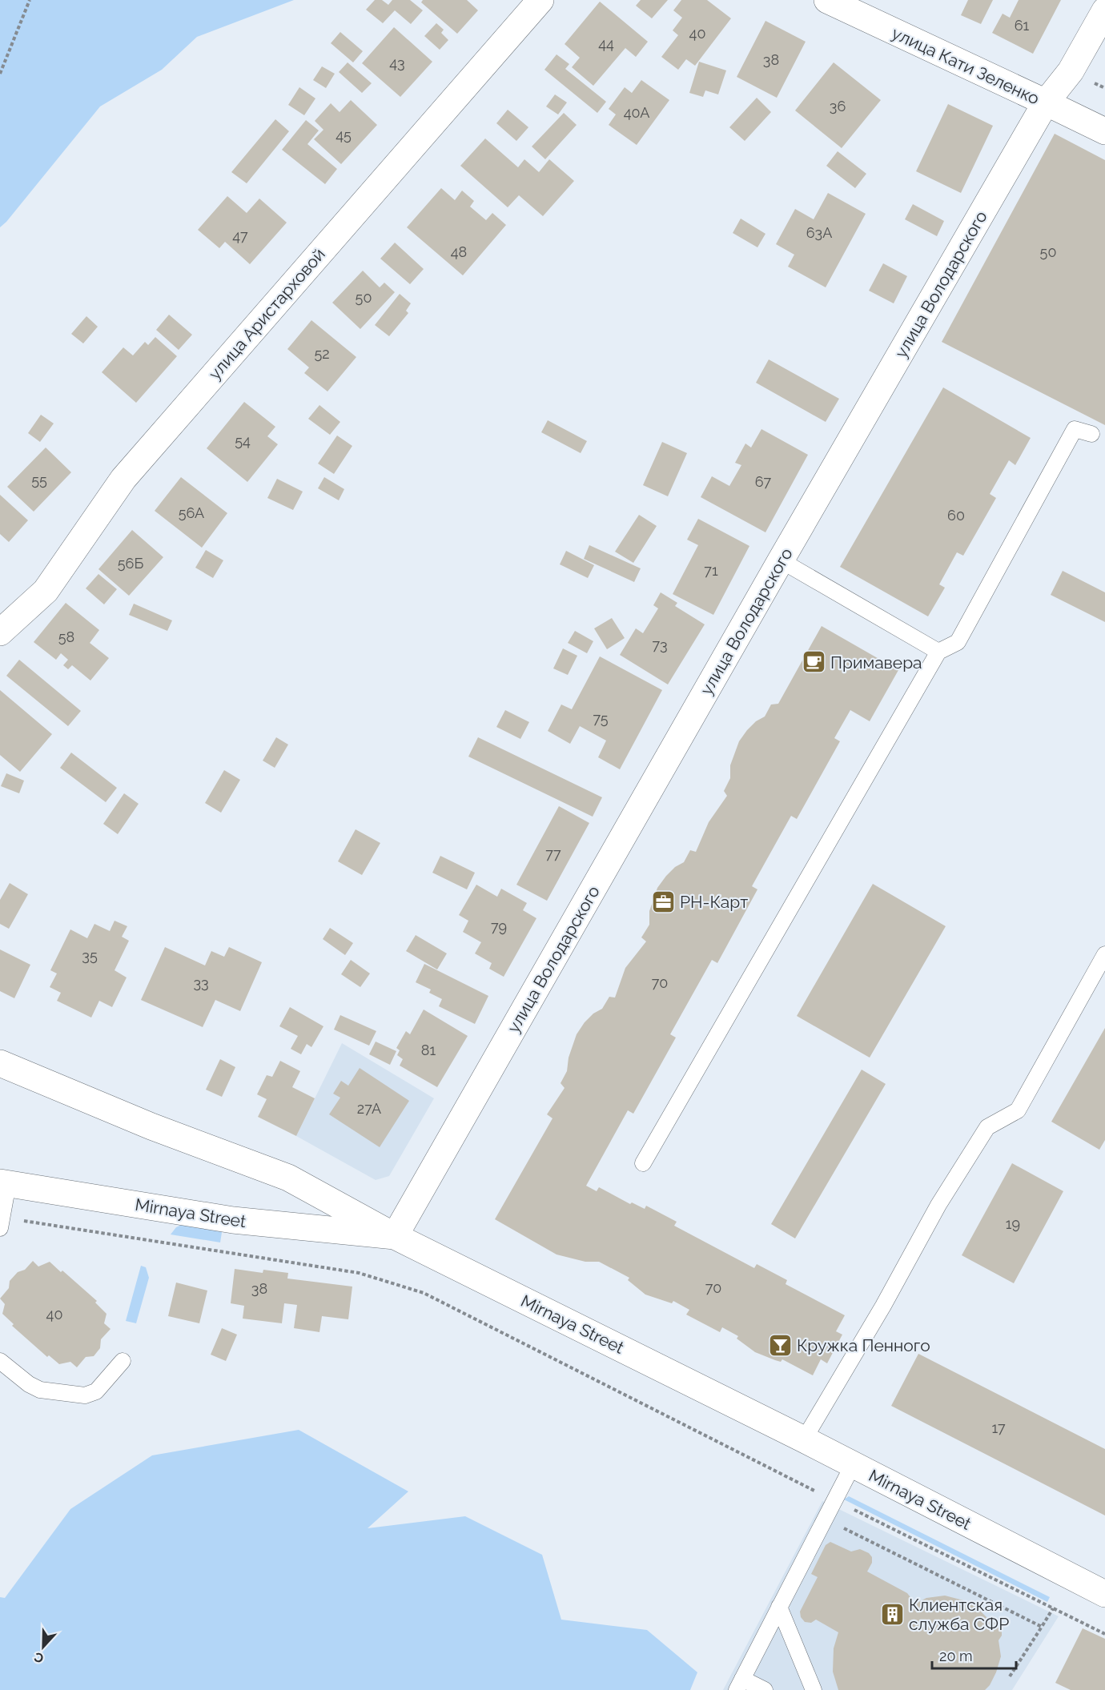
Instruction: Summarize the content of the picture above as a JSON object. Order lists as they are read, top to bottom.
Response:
{
  "streets": {
    "street": [
      "улица Кати Зеленко",
      "улица Володарского",
      "улица Аристарховой",
      "Mirnaya Street"
    ]
  },
  "crossings": [
    ["улица Кати Зеленко", "улица Володарского"],
    ["улица Володарского", "Mirnaya Street"]
  ],
  "places": {
    "cafe": ["Примавера"],
    "office": ["РН-Карт"],
    "bar": ["Кружка Пенного"],
    "building": ["Клиентская служба СФР"]
  },
  "house_numbers": [
    "61",
    "40",
    "44",
    "38",
    "43",
    "36",
    "40А",
    "45",
    "63А",
    "47",
    "48",
    "50",
    "50",
    "52",
    "54",
    "55",
    "67",
    "56А",
    "60",
    "56Б",
    "71",
    "58",
    "73",
    "75",
    "77",
    "79",
    "35",
    "33",
    "70",
    "81",
    "27А",
    "19",
    "70",
    "38",
    "40",
    "17"
  ],
  "scale_bar": "20 m",
  "north": "bottom"
}
